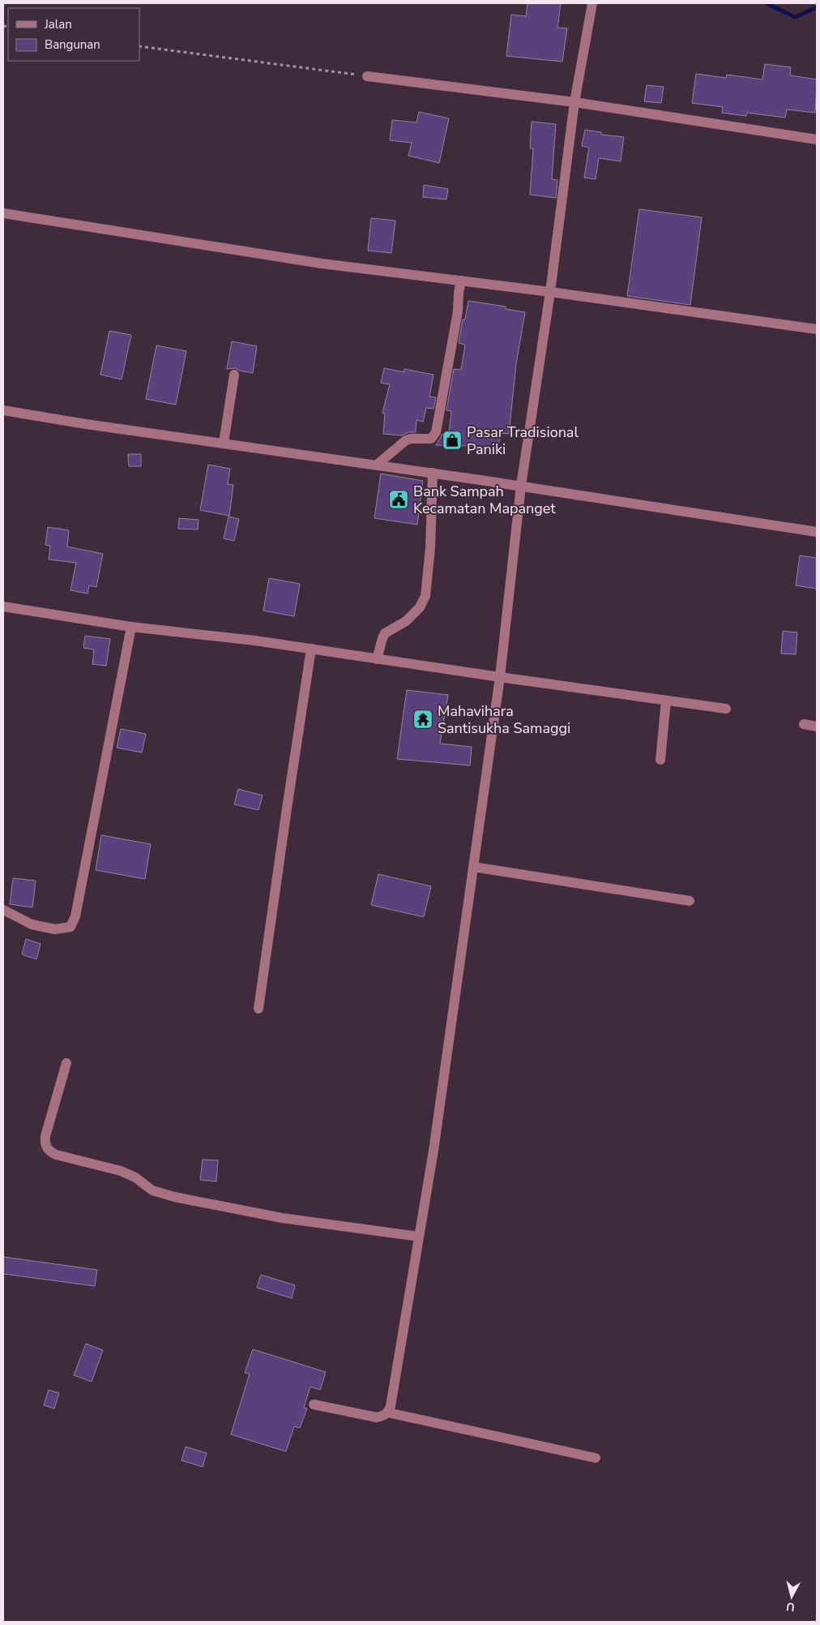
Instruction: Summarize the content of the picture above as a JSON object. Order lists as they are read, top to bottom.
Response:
{
  "places": {
    "shop": ["Pasar Tradisional Paniki"],
    "public building": ["Bank Sampah Kecamatan Mapanget"],
    "temple": ["Mahavihara Santisukha Samaggi"]
  },
  "legend": ["Jalan", "Bangunan"],
  "north": "bottom"
}
